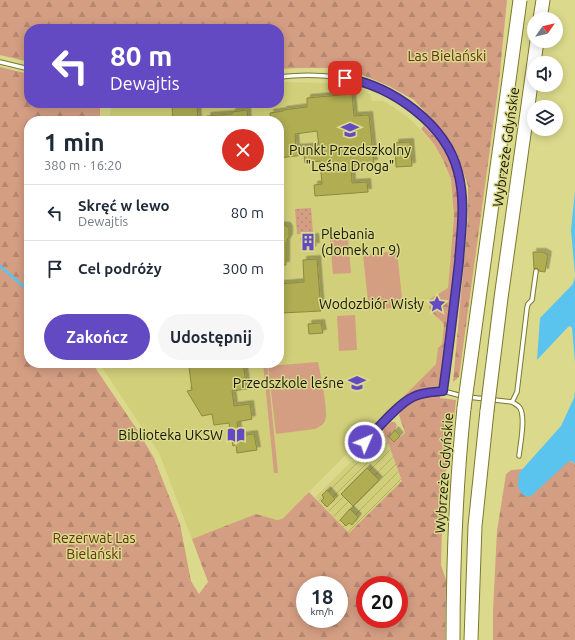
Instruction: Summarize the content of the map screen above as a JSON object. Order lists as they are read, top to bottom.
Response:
{
  "streets": {
    "highway": ["Wybrzeże Gdyńskie"]
  },
  "parks": ["Las Bielański", "Rezerwat Las Bielański"],
  "places": {
    "school or university": ["Punkt Przedszkolny \"Leśna Droga\"", "Przedszkole leśne"],
    "building": ["Plebania (domek nr 9)"],
    "place": ["Wodozbiór Wisły"],
    "library": ["Biblioteka UKSW"]
  },
  "north": "top right",
  "page": {
    "turn": ["80 m", "Dewajtis"],
    "heading": ["1 min", "380 m · 16:20"],
    "list": [
      {
        "name": "Skręć w lewo",
        "note": "Dewajtis",
        "value": "80 m"
      },
      {
        "name": "Cel podróży",
        "value": "300 m"
      }
    ],
    "buttons": ["Zakończ", "Udostępnij"],
    "speed": "18 km/h",
    "limit": "20"
  }
}
